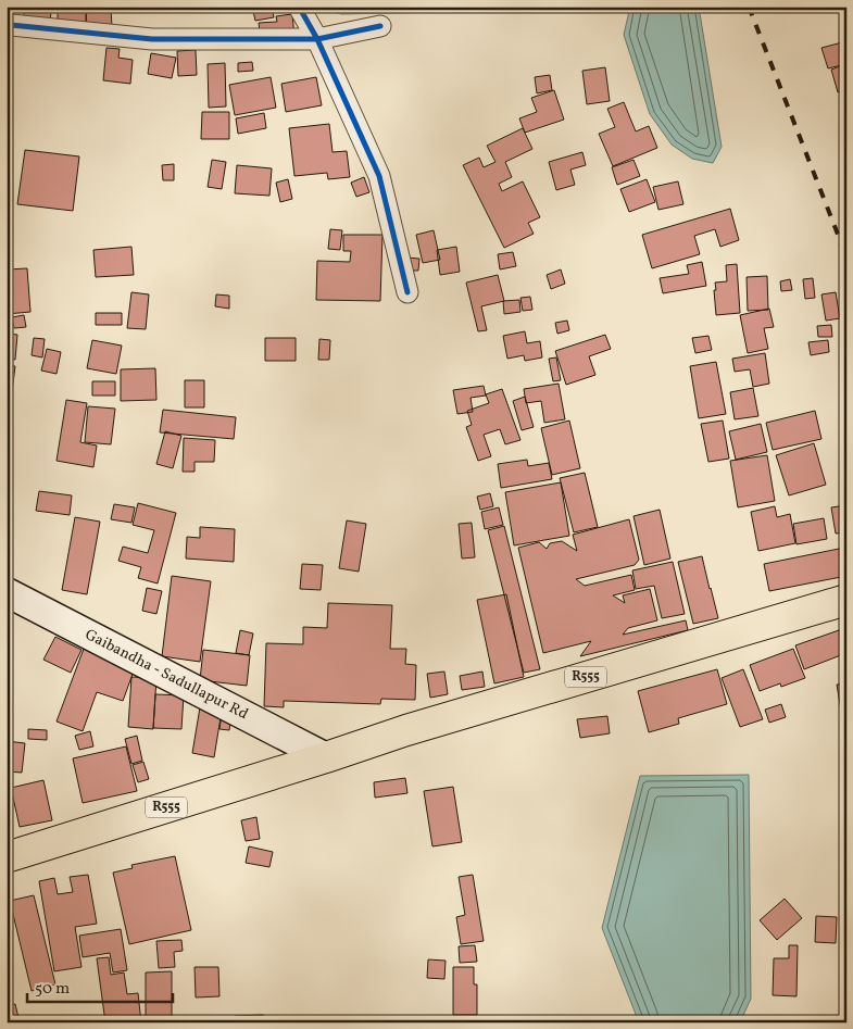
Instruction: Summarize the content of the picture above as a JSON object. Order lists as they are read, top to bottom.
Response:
{
  "streets": {
    "main road": ["Gaibandha - Sadullapur Rd", "R555"]
  },
  "crossings": [
    ["Gaibandha - Sadullapur Rd", "R555"]
  ],
  "scale_bar": "50 m"
}
